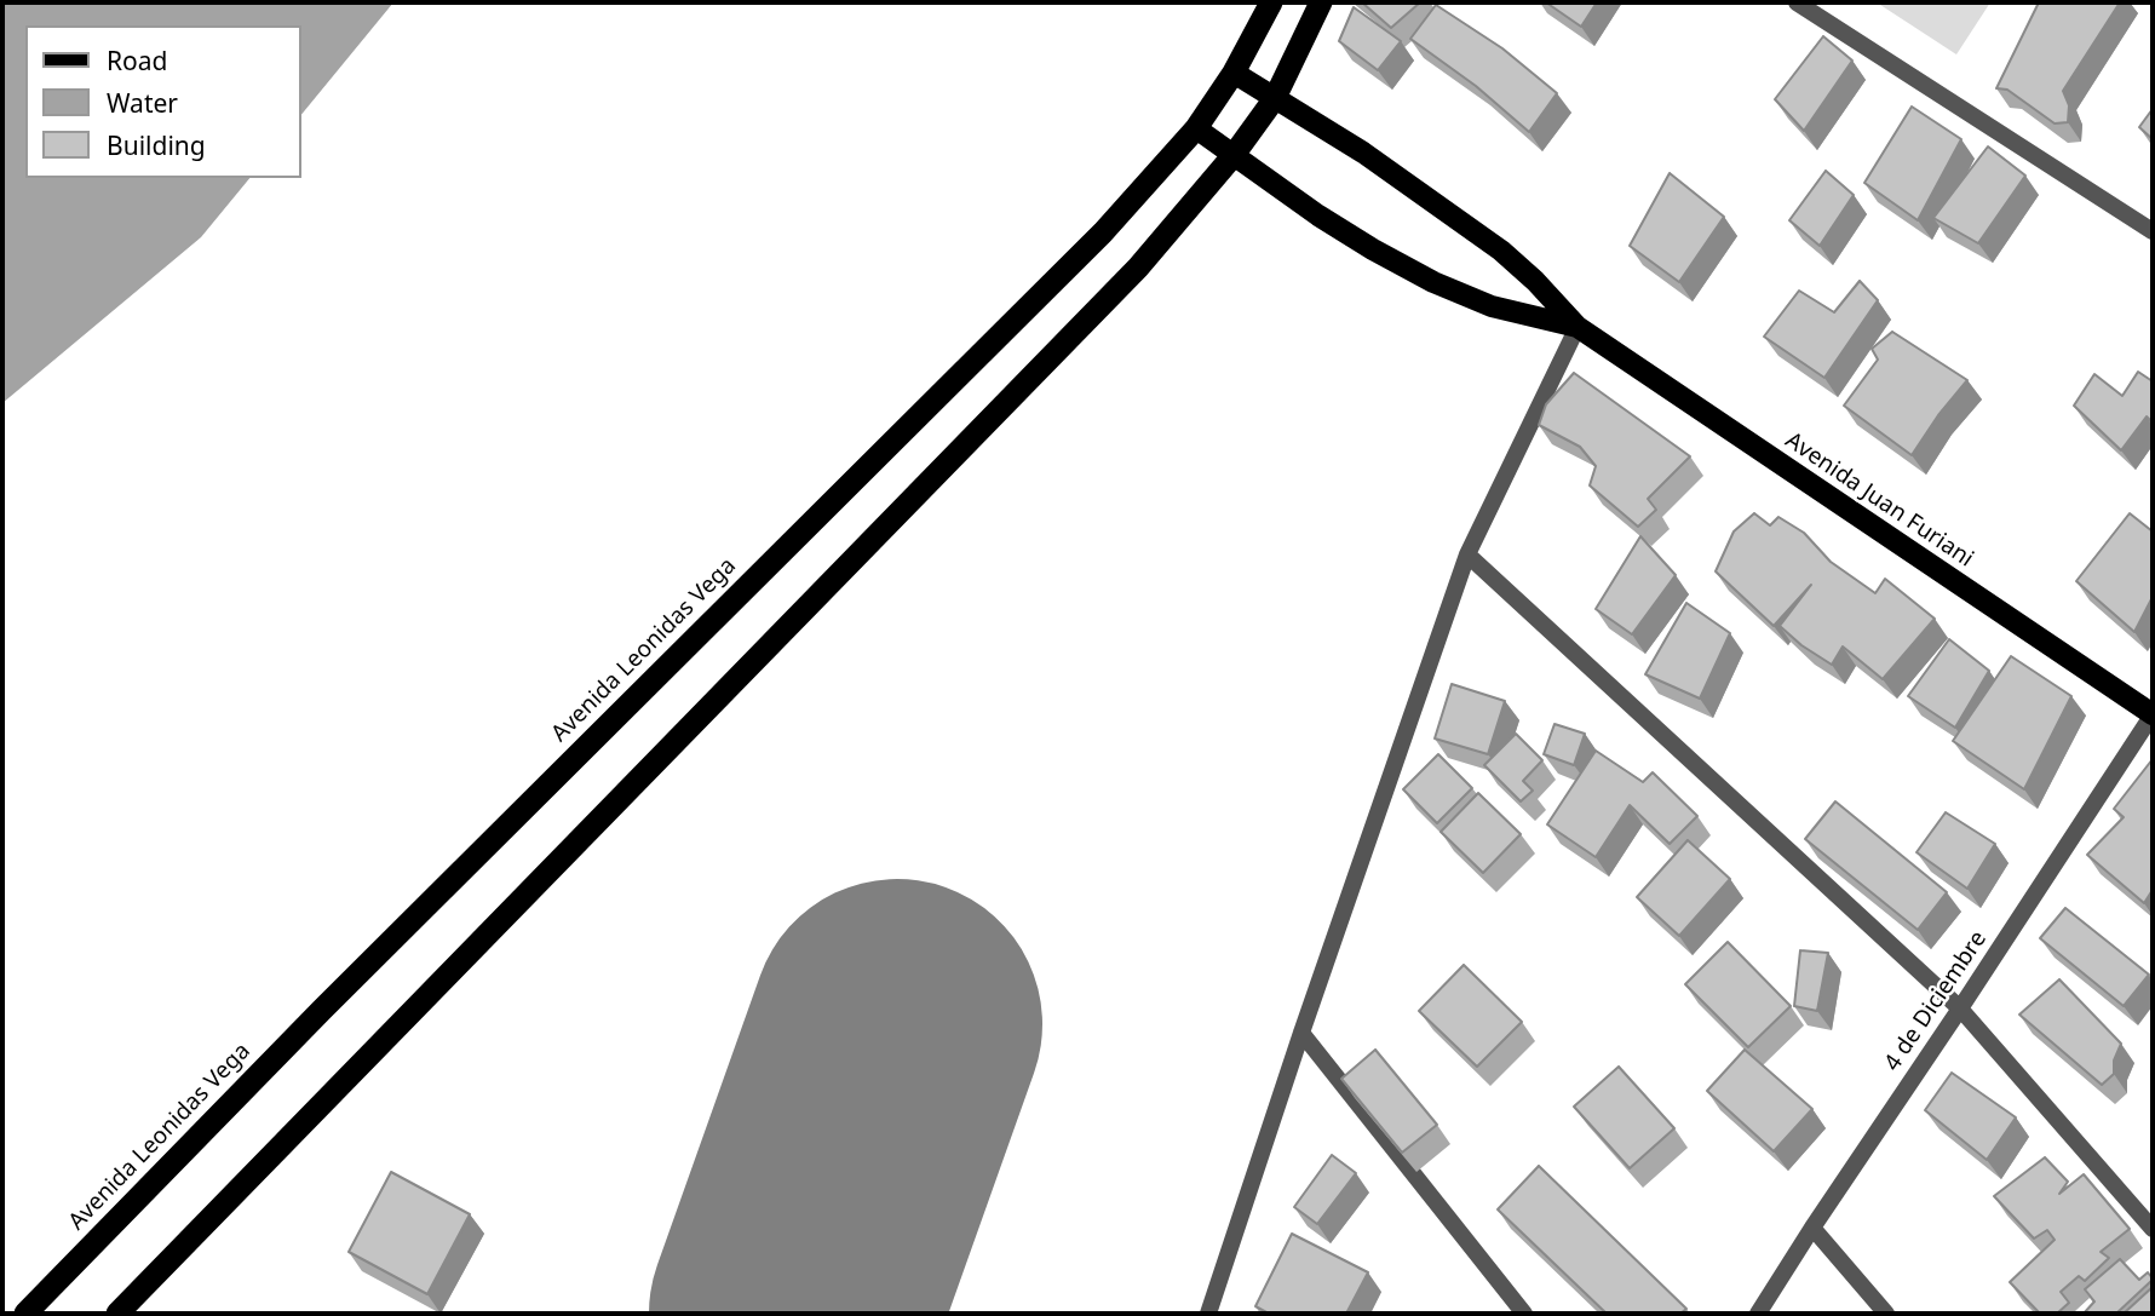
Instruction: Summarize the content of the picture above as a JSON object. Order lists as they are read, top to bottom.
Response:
{
  "streets": {
    "highway": ["Avenida Leonidas Vega"],
    "main road": ["Avenida Juan Furiani"],
    "street": ["4 de Diciembre"]
  },
  "crossings": [
    ["Avenida Juan Furiani", "Avenida Leonidas Vega"],
    ["Avenida Juan Furiani", "4 de Diciembre"]
  ],
  "legend": ["Road", "Water", "Building"]
}
